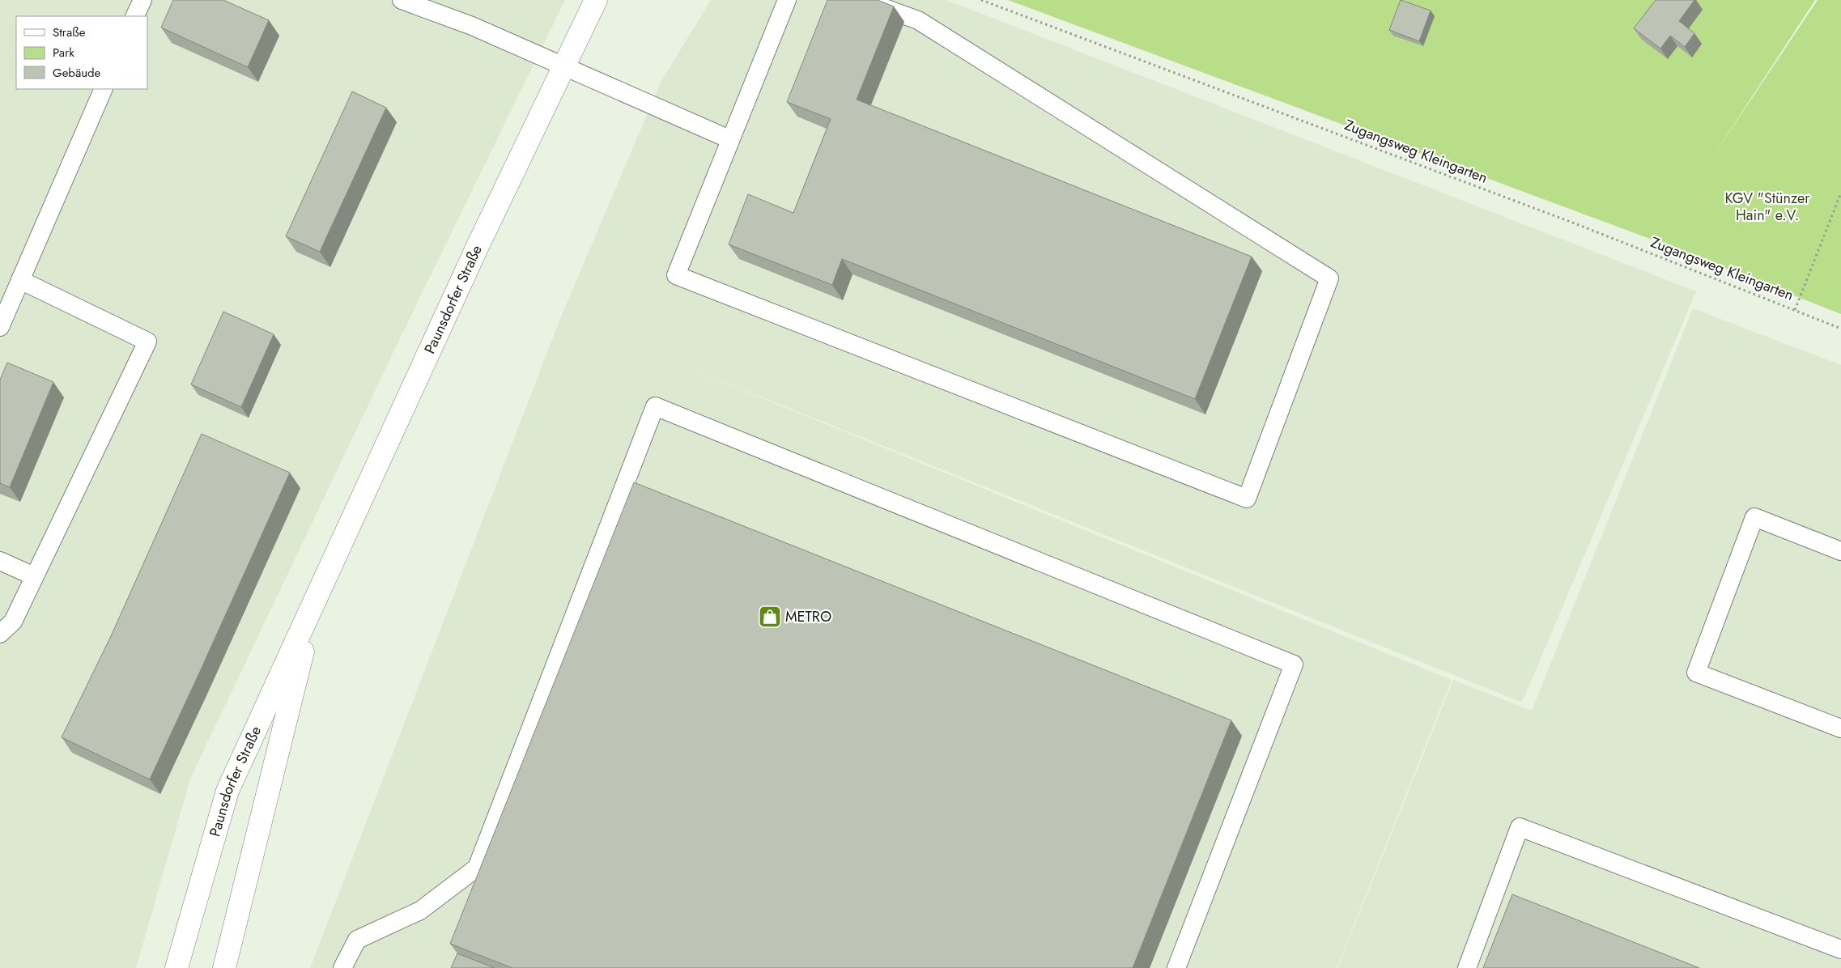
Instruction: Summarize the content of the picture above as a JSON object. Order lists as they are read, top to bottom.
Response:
{
  "streets": {
    "main road": ["Paunsdorfer Straße"],
    "path": ["Zugangsweg Kleingarten"]
  },
  "parks": ["KGV \"Stünzer Hain\" e.V."],
  "places": {
    "shop": ["METRO"]
  },
  "legend": ["Straße", "Park", "Gebäude"]
}
